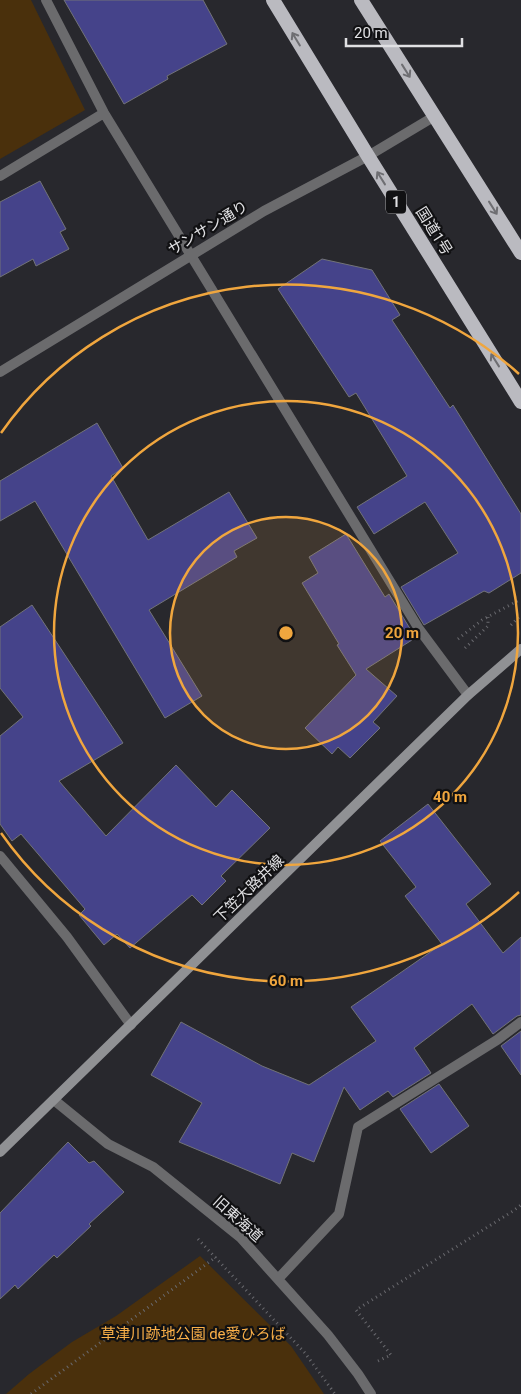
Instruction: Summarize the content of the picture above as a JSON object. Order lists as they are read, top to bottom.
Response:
{
  "streets": {
    "highway": ["1", "国道1号"],
    "main road": ["下笠大路井線"],
    "street": ["サンサン通り", "旧東海道"]
  },
  "crossings": [
    ["サンサン通り", "国道1号"],
    ["下笠大路井線", "旧東海道"]
  ],
  "parks": ["草津川跡地公園 de愛ひろば"],
  "scale_bar": "20 m",
  "rings": ["20 m", "40 m", "60 m"]
}
